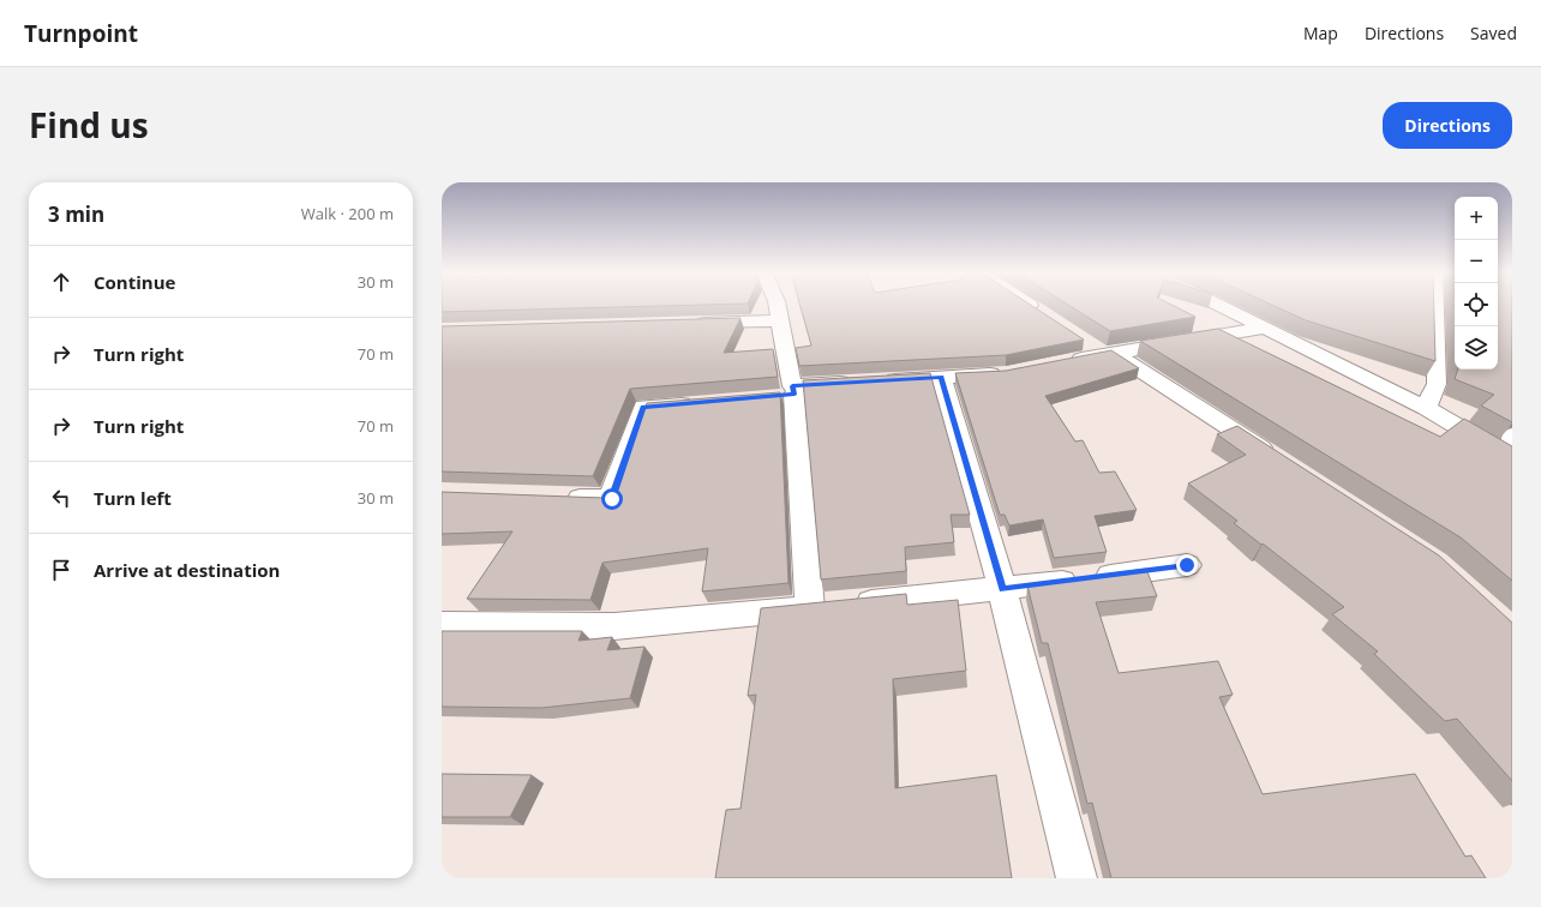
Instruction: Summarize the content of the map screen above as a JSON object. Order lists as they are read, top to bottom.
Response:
{
  "page": {
    "header": "Turnpoint",
    "nav": ["Map", "Directions", "Saved"],
    "title": "Find us",
    "buttons": "Directions",
    "heading": ["3 min", "Walk · 200 m"],
    "map_buttons": ["+", "−"],
    "list": [
      ["Continue", "30 m"],
      ["Turn right", "70 m"],
      ["Turn right", "70 m"],
      ["Turn left", "30 m"],
      "Arrive at destination"
    ]
  }
}
